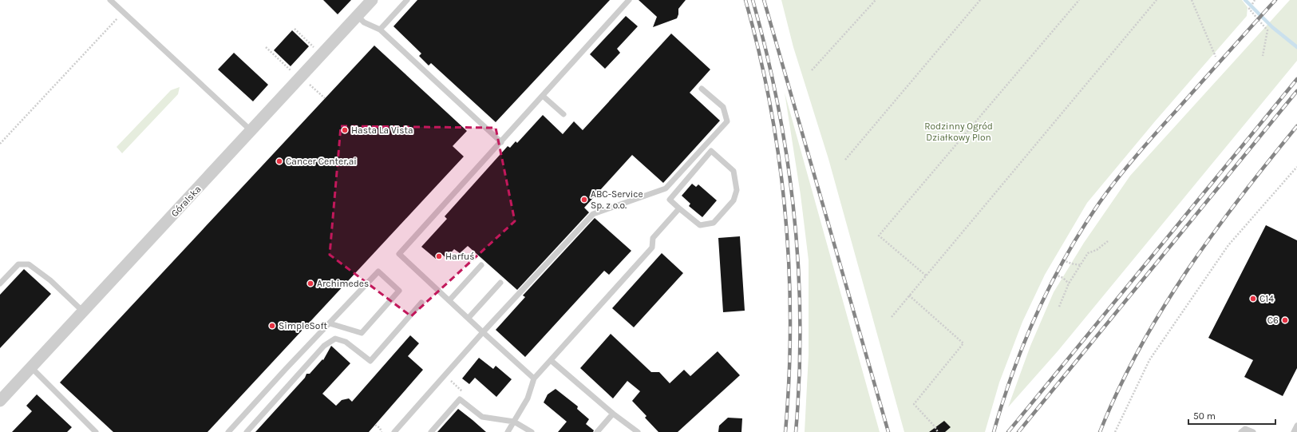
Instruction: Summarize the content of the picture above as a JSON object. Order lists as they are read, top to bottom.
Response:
{
  "streets": {
    "street": ["Góralska"]
  },
  "parks": ["Rodzinny Ogród Działkowy Plon"],
  "places": [
    "Hasta La Vista",
    "Cancer Center.ai",
    "ABC-Service Sp. z o.o.",
    "Harfuś",
    "Archimedes",
    "C14",
    "C6",
    "SimpleSoft"
  ],
  "scale_bar": "50 m"
}
